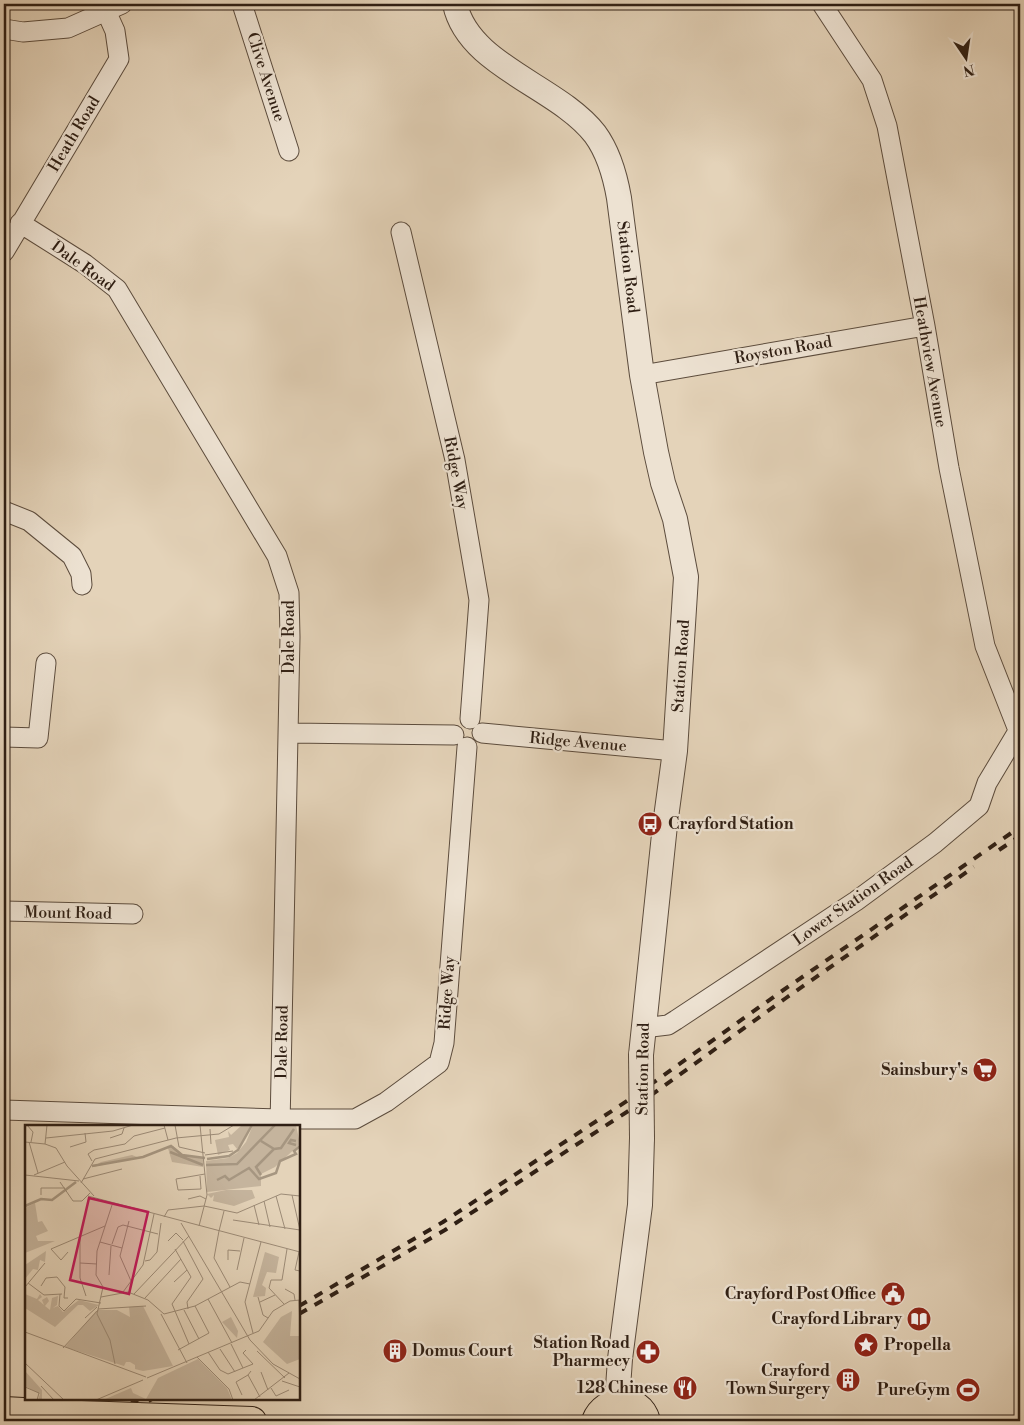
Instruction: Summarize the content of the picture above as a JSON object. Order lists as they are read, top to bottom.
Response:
{
  "streets": {
    "street": [
      "Clive Avenue",
      "Heath Road",
      "Dale Road",
      "Station Road",
      "Royston Road",
      "Heathview Avenue",
      "Ridge Way",
      "Ridge Avenue",
      "Lower Station Road",
      "Mount Road"
    ]
  },
  "crossings": [
    ["Heath Road", "Dale Road"],
    ["Dale Road", "Ridge Way"],
    ["Station Road", "Royston Road"],
    ["Station Road", "Ridge Avenue"],
    ["Station Road", "Lower Station Road"],
    ["Royston Road", "Heathview Avenue"],
    ["Heathview Avenue", "Lower Station Road"],
    ["Ridge Way", "Ridge Avenue"]
  ],
  "places": {
    "bus stop": ["Crayford Station"],
    "supermarket": ["Sainsbury's"],
    "public building": ["Crayford Post Office"],
    "library": ["Crayford Library"],
    "place": ["Propella"],
    "building": ["Domus Court", "Crayford Town Surgery"],
    "pharmacy": ["Station Road Pharmecy"],
    "restaurant": ["128 Chinese"],
    "sports": ["PureGym"]
  },
  "north": "bottom"
}
